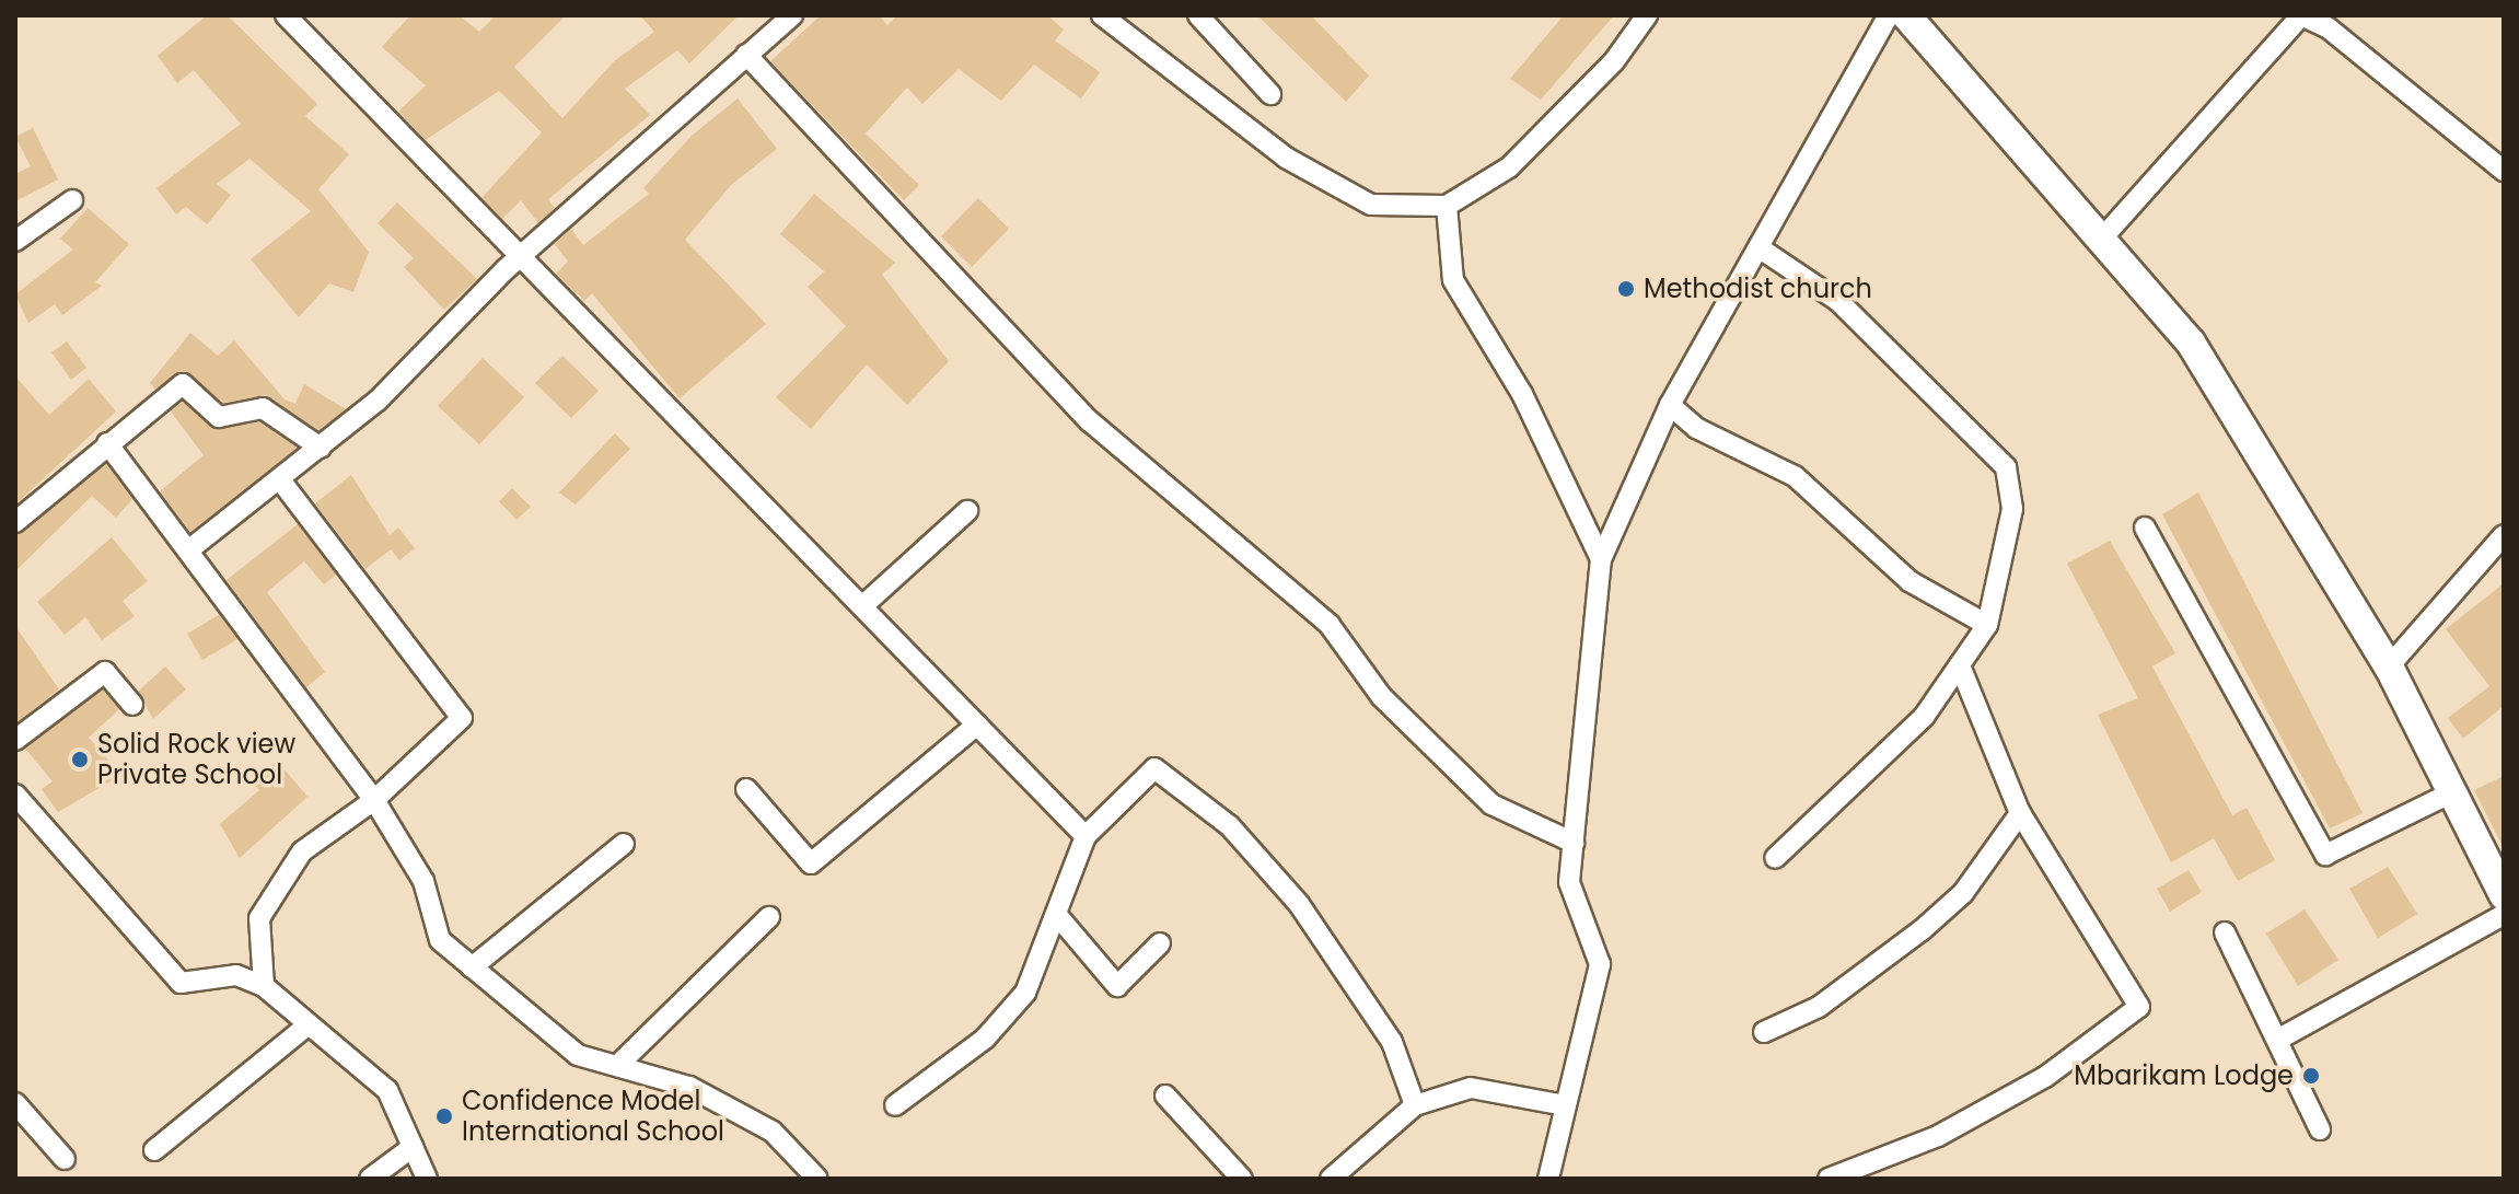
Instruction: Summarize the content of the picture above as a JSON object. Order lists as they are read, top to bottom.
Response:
{
  "places": [
    "Methodist church",
    "Solid Rock view Private School",
    "Mbarikam Lodge",
    "Confidence Model International School"
  ]
}
